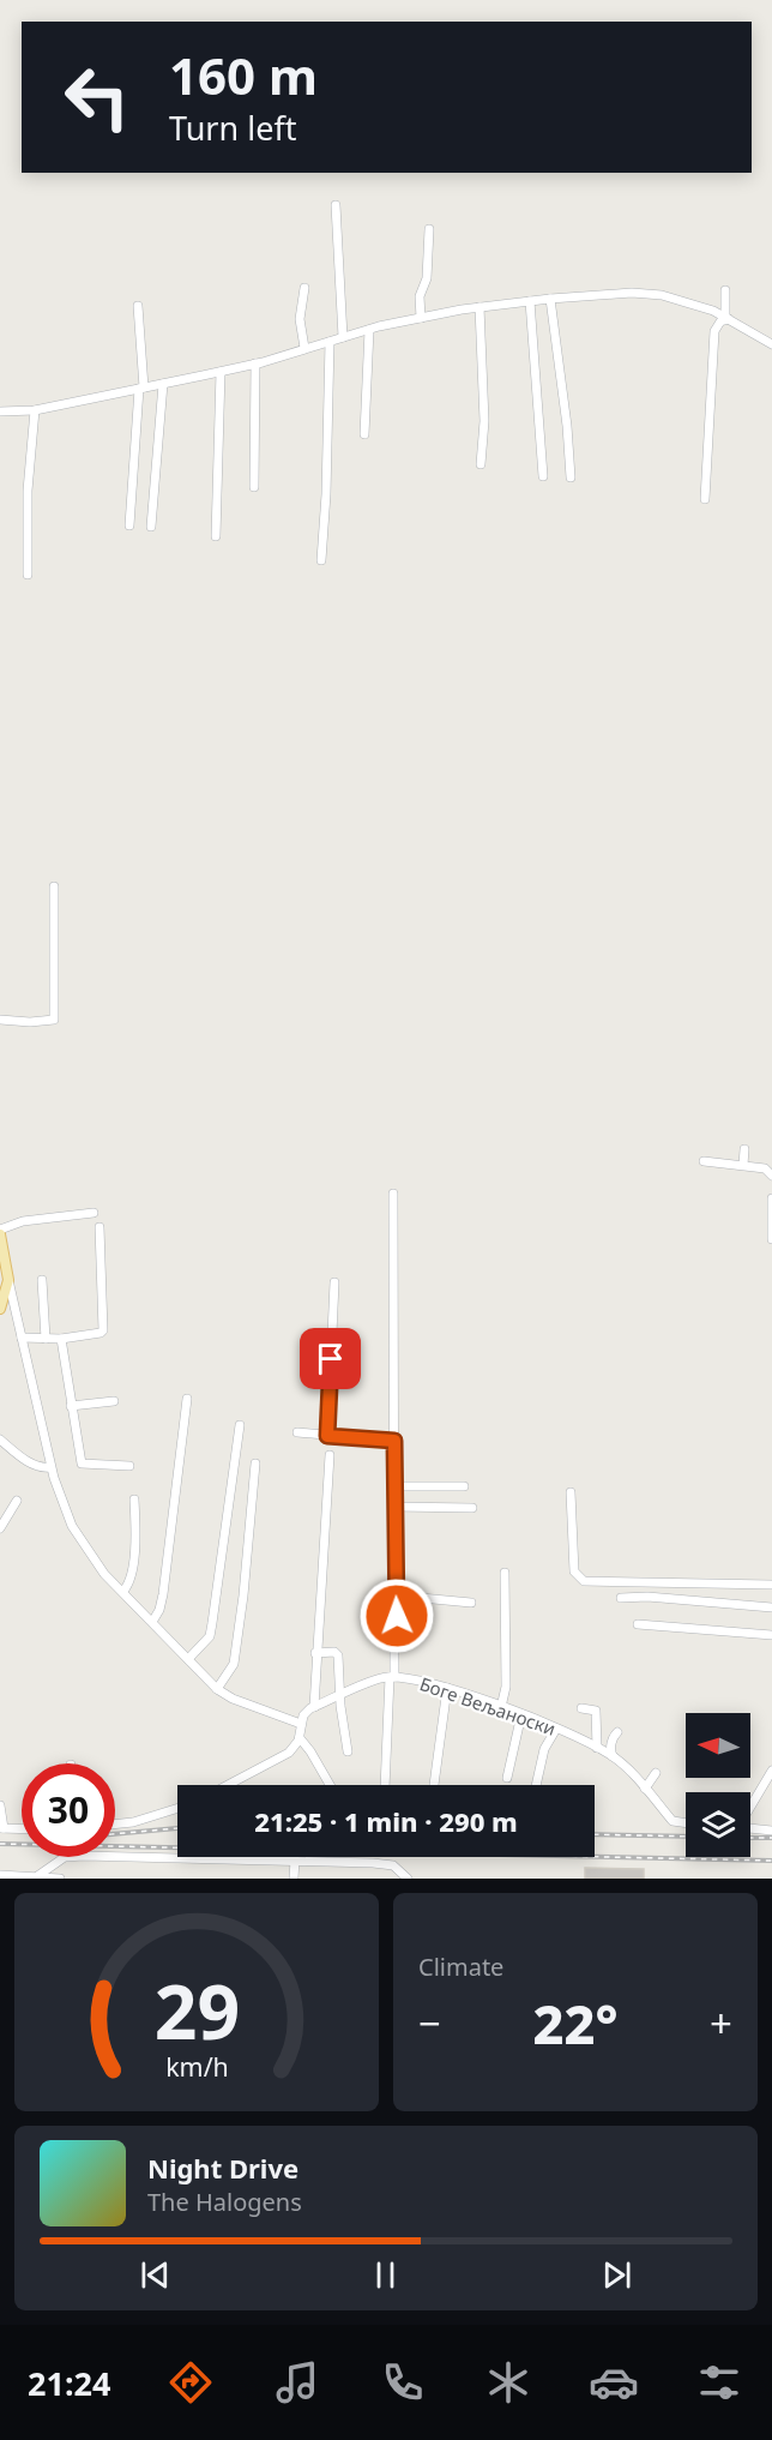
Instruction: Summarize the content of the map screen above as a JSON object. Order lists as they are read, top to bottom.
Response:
{
  "streets": {
    "street": ["Боге Вељаноски"]
  },
  "north": "left",
  "page": {
    "turn": ["160 m", "Turn left"],
    "limit": "30",
    "trip": "21:25 · 1 min · 290 m",
    "tile": "Climate",
    "heat": ["−", "22°", "+"],
    "song": ["Night Drive", "The Halogens"],
    "tabs": "21:24",
    "gauge": ["29", "km/h"]
  }
}
